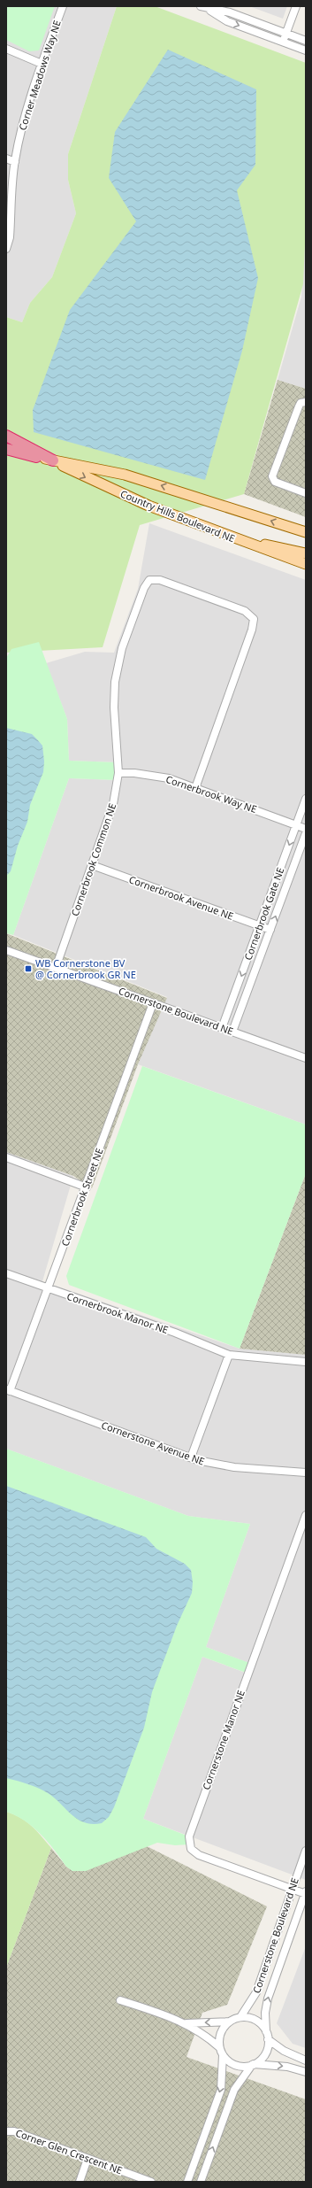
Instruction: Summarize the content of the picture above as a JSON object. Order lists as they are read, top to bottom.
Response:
{
  "streets": {
    "main road": ["Country Hills Boulevard NE"],
    "street": [
      "Corner Meadows Way NE",
      "Cornerbrook Way NE",
      "Cornerbrook Common NE",
      "Cornerbrook Avenue NE",
      "Cornerbrook Gate NE",
      "Cornerstone Boulevard NE",
      "Cornerbrook Street NE",
      "Cornerbrook Manor NE",
      "Cornerstone Avenue NE",
      "Cornerstone Manor NE",
      "Corner Glen Crescent NE"
    ]
  },
  "crossings": [
    ["Cornerbrook Way NE", "Cornerbrook Common NE"],
    ["Cornerbrook Way NE", "Cornerbrook Gate NE"],
    ["Cornerbrook Common NE", "Cornerbrook Avenue NE"],
    ["Cornerbrook Common NE", "Cornerstone Boulevard NE"],
    ["Cornerbrook Avenue NE", "Cornerbrook Gate NE"],
    ["Cornerbrook Gate NE", "Cornerstone Boulevard NE"],
    ["Cornerstone Boulevard NE", "Cornerbrook Street NE"],
    ["Cornerstone Boulevard NE", "Cornerstone Manor NE"],
    ["Cornerbrook Street NE", "Cornerbrook Manor NE"],
    ["Cornerbrook Street NE", "Cornerstone Avenue NE"]
  ],
  "places": {
    "transit": ["WB Cornerstone BV @ Cornerbrook GR NE"]
  }
}
